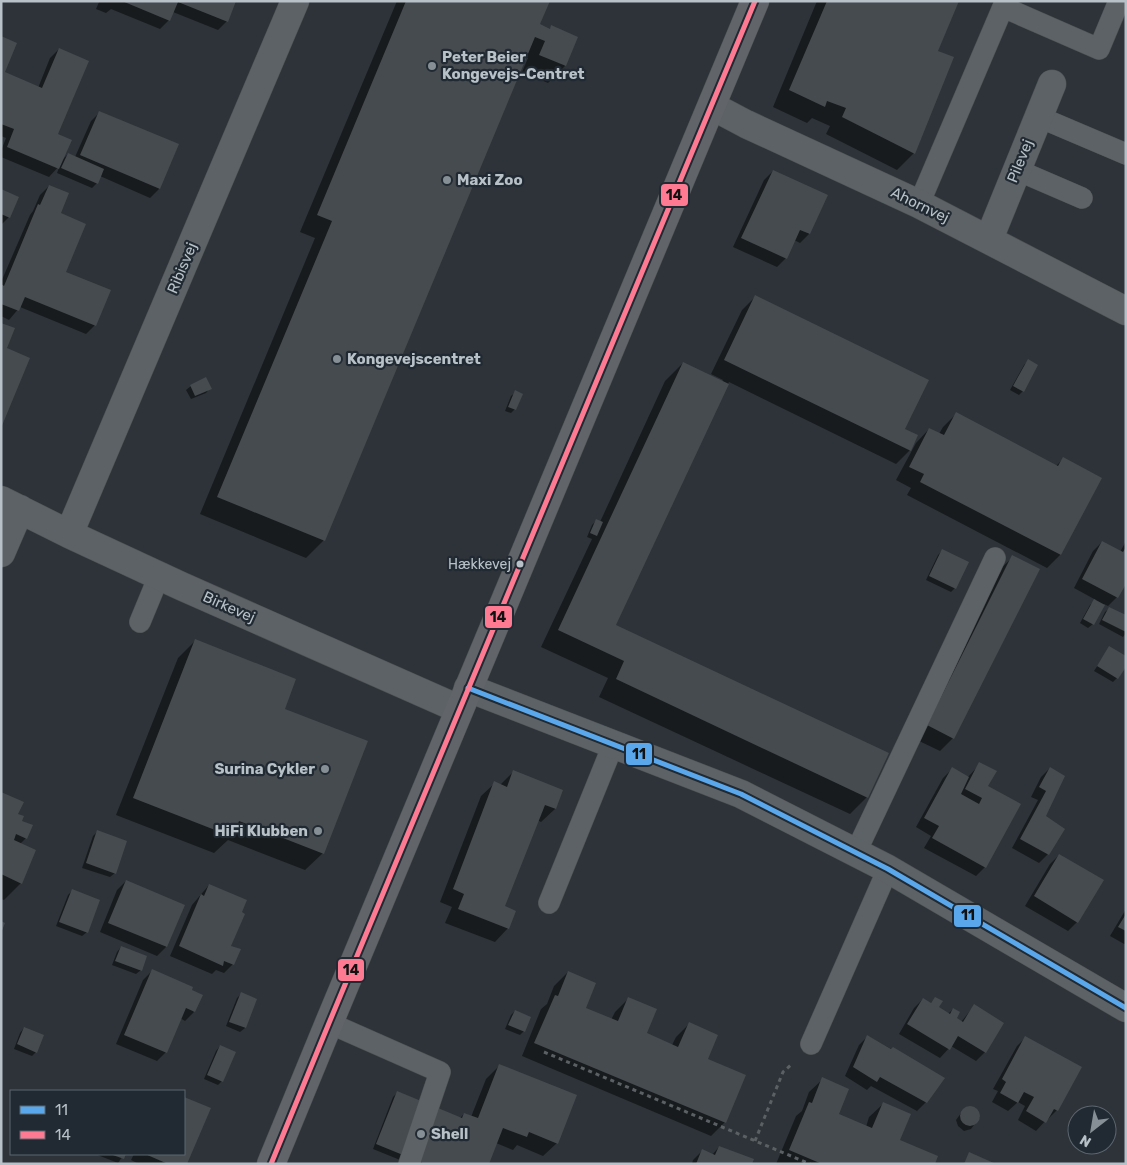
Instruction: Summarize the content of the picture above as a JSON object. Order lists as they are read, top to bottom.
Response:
{
  "streets": {
    "street": [
      "Pilevej",
      "Ahornvej",
      "Ribisvej",
      "Birkevej"
    ]
  },
  "crossings": [
    ["Pilevej", "Ahornvej"],
    ["Ribisvej", "Birkevej"]
  ],
  "places": [
    "Peter Beier Kongevejs-Centret",
    "Maxi Zoo",
    "Kongevejscentret",
    "Hækkevej",
    "Surina Cykler",
    "HiFi Klubben",
    "Shell"
  ],
  "lines": ["transit line 14", "transit line 11"],
  "legend": ["11", "14"],
  "north": "bottom left"
}
